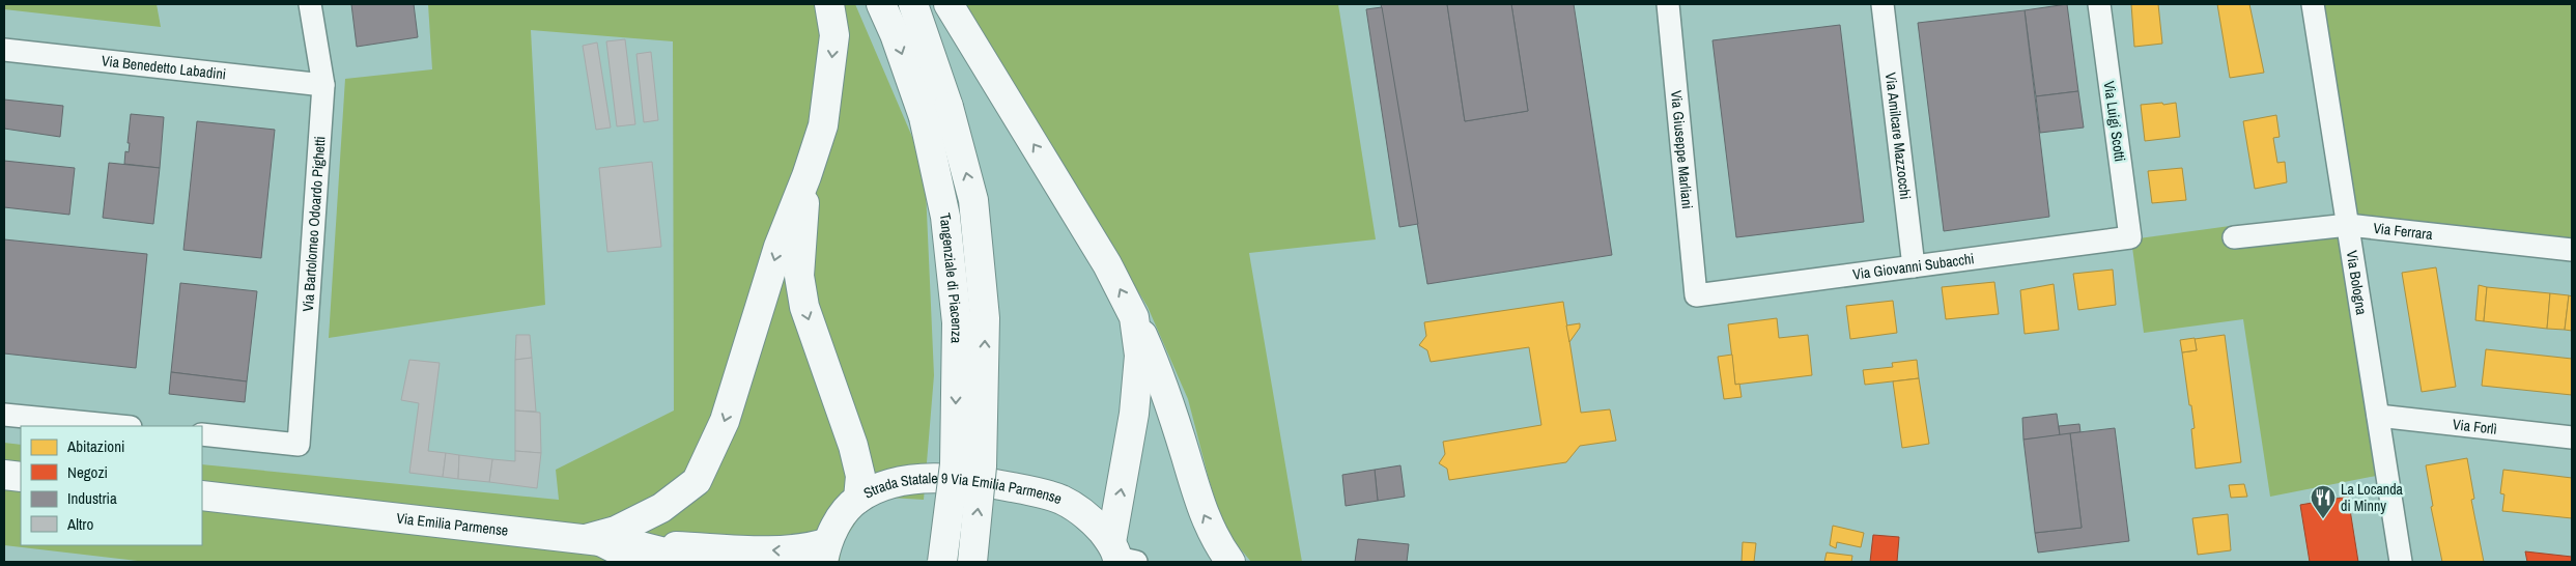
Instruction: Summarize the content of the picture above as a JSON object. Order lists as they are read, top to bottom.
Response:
{
  "streets": {
    "main road": ["Tangenziale di Piacenza", "Strada Statale 9 Via Emilia Parmense", "Via Emilia Parmense"],
    "street": [
      "Via Benedetto Labadini",
      "Via Luigi Scotti",
      "Via Amilcare Mazzocchi",
      "Via Giuseppe Marliani",
      "Via Bartolomeo Odoardo Pighetti",
      "Via Ferrara",
      "Via Giovanni Subacchi",
      "Via Bologna",
      "Via Forlì"
    ]
  },
  "crossings": [
    ["Via Benedetto Labadini", "Via Bartolomeo Odoardo Pighetti"],
    ["Via Luigi Scotti", "Via Giovanni Subacchi"],
    ["Via Amilcare Mazzocchi", "Via Giovanni Subacchi"],
    ["Via Giuseppe Marliani", "Via Giovanni Subacchi"],
    ["Via Ferrara", "Via Bologna"],
    ["Via Bologna", "Via Forlì"]
  ],
  "places": {
    "restaurant": ["La Locanda di Minny"]
  },
  "legend": [
    "Abitazioni",
    "Negozi",
    "Industria",
    "Altro"
  ]
}
